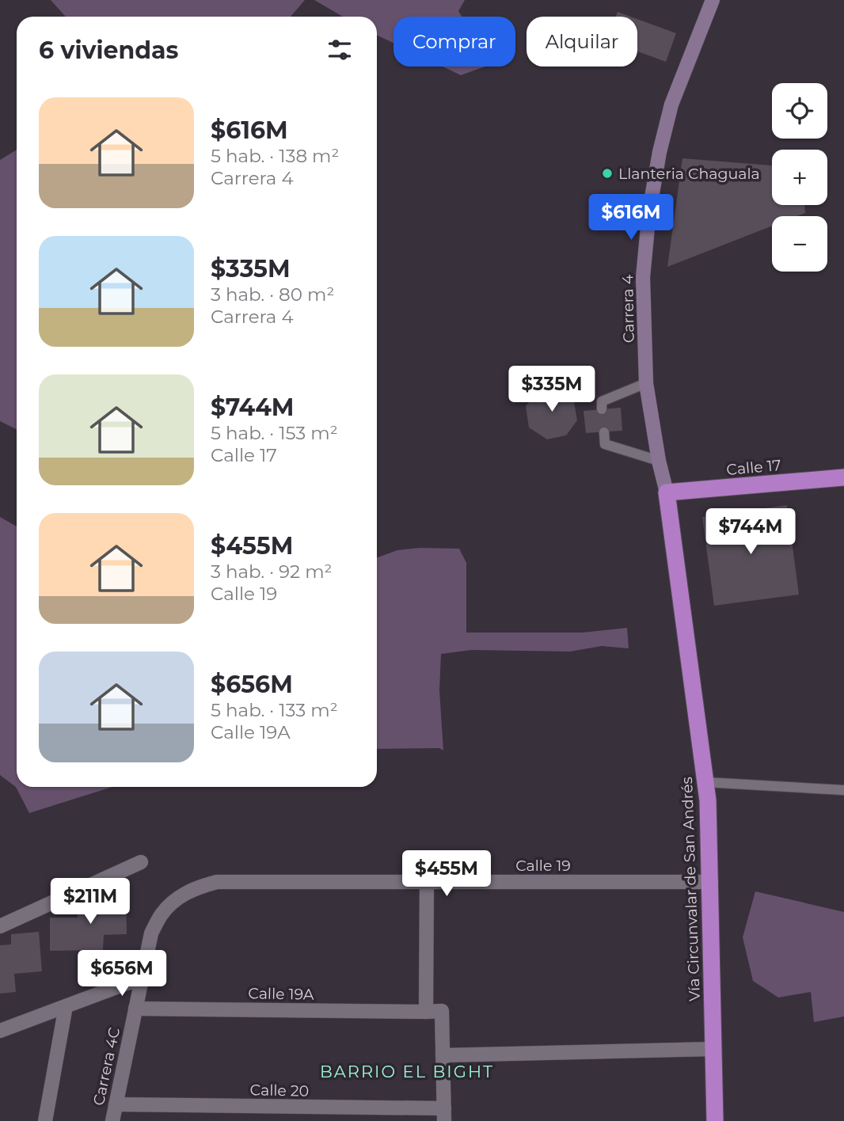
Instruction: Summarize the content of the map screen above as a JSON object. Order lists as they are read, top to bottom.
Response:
{
  "streets": {
    "highway": ["Calle 17", "Vía Circunvalar de San Andrés"],
    "street": [
      "Carrera 4",
      "Calle 19",
      "Calle 19A",
      "Carrera 4C",
      "Calle 20"
    ]
  },
  "crossings": [
    ["Carrera 4", "Calle 17"],
    ["Carrera 4", "Vía Circunvalar de San Andrés"],
    ["Calle 17", "Vía Circunvalar de San Andrés"],
    ["Calle 19", "Vía Circunvalar de San Andrés"],
    ["Calle 19", "Carrera 4C"],
    ["Calle 19A", "Carrera 4C"],
    ["Carrera 4C", "Calle 20"]
  ],
  "districts": ["BARRIO EL BIGHT"],
  "places": ["Llanteria Chaguala"],
  "page": {
    "chip": ["Comprar", "Alquilar"],
    "heading": "6 viviendas",
    "map_buttons": ["+", "−"],
    "list": [
      {
        "name": "$616M",
        "note": "5 hab. · 138 m² · Carrera 4"
      },
      {
        "name": "$335M",
        "note": "3 hab. · 80 m² · Carrera 4"
      },
      {
        "name": "$744M",
        "note": "5 hab. · 153 m² · Calle 17"
      },
      {
        "name": "$455M",
        "note": "3 hab. · 92 m² · Calle 19"
      },
      {
        "name": "$656M",
        "note": "5 hab. · 133 m² · Calle 19A"
      }
    ],
    "price": [
      "$616M",
      "$335M",
      "$744M",
      "$455M",
      "$211M",
      "$656M"
    ]
  }
}
